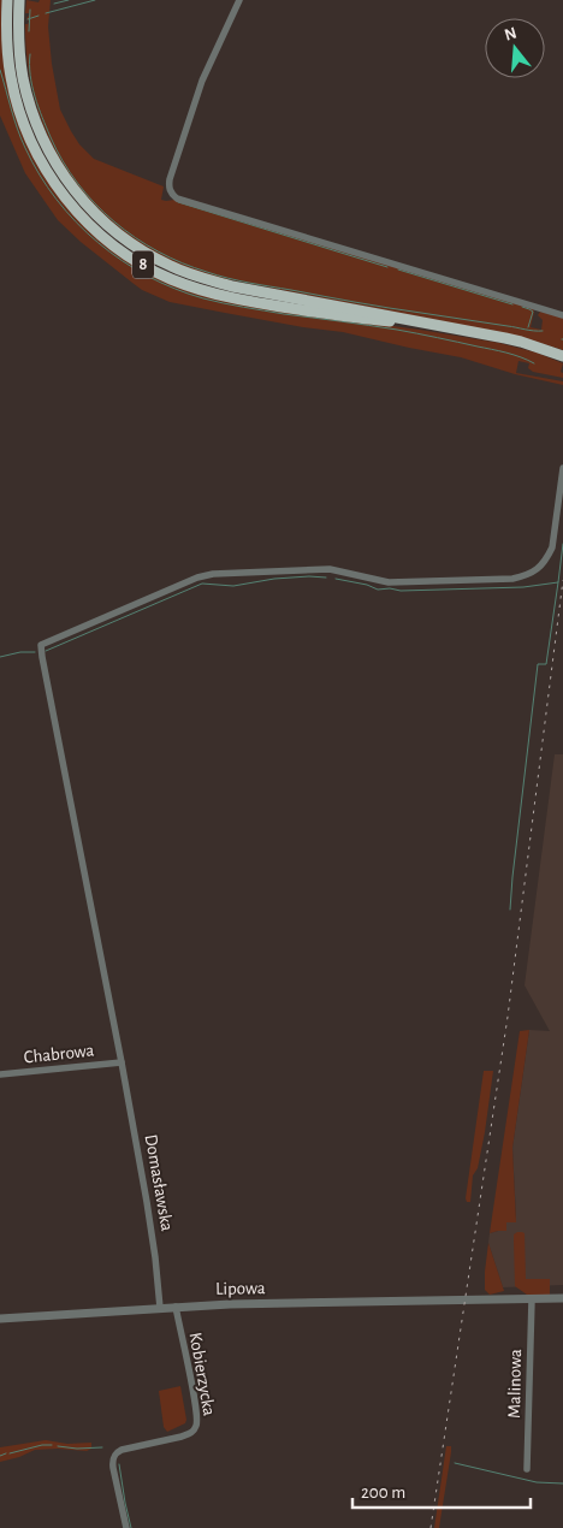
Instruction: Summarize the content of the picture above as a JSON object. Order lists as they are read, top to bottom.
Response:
{
  "streets": {
    "highway": ["8"],
    "street": [
      "Chabrowa",
      "Domasławska",
      "Lipowa",
      "Kobierzycka",
      "Malinowa"
    ]
  },
  "crossings": [
    ["Chabrowa", "Domasławska"],
    ["Domasławska", "Lipowa"],
    ["Lipowa", "Kobierzycka"],
    ["Lipowa", "Malinowa"]
  ],
  "scale_bar": "200 m",
  "north": "top"
}
